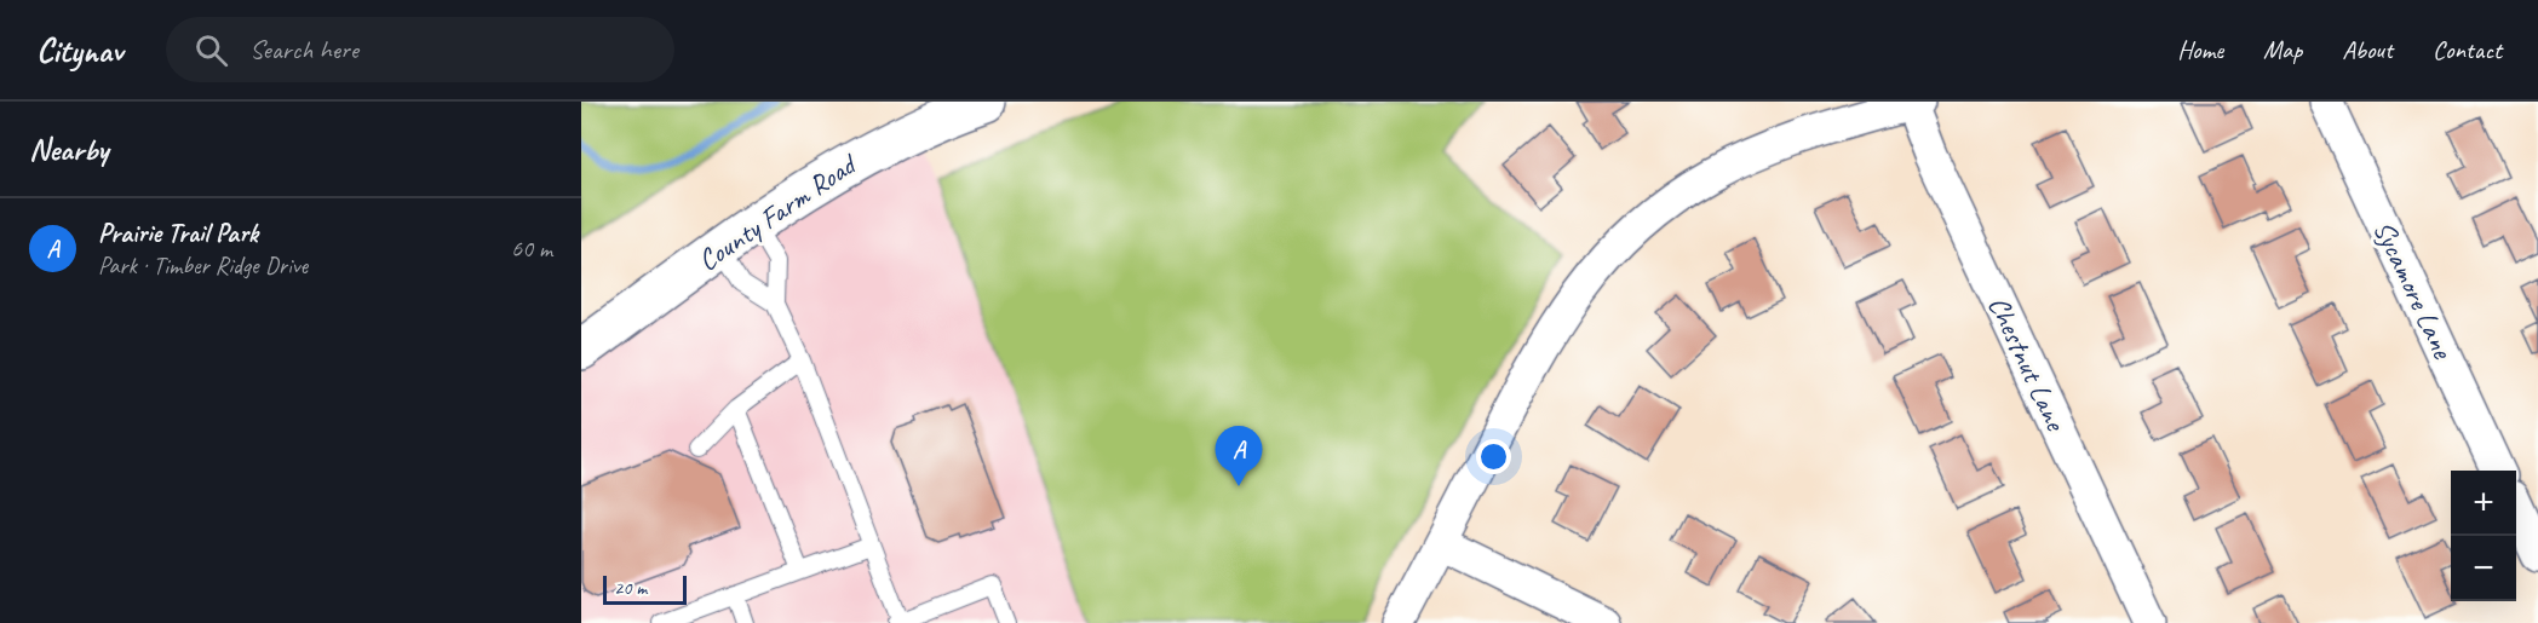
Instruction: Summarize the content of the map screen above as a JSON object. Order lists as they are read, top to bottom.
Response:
{
  "streets": {
    "main road": ["County Farm Road"],
    "street": ["Sycamore Lane", "Chestnut Lane"]
  },
  "scale_bar": "20 m",
  "page": {
    "header": "Citynav",
    "search": "Search here",
    "nav": [
      "Home",
      "Map",
      "About",
      "Contact"
    ],
    "heading": "Nearby",
    "list": [
      {
        "mark": "A",
        "name": "Prairie Trail Park",
        "note": "Park · Timber Ridge Drive",
        "value": "60 m"
      }
    ],
    "pins": "A",
    "map_buttons": ["+", "−"],
    "scale": "20 m"
  }
}
